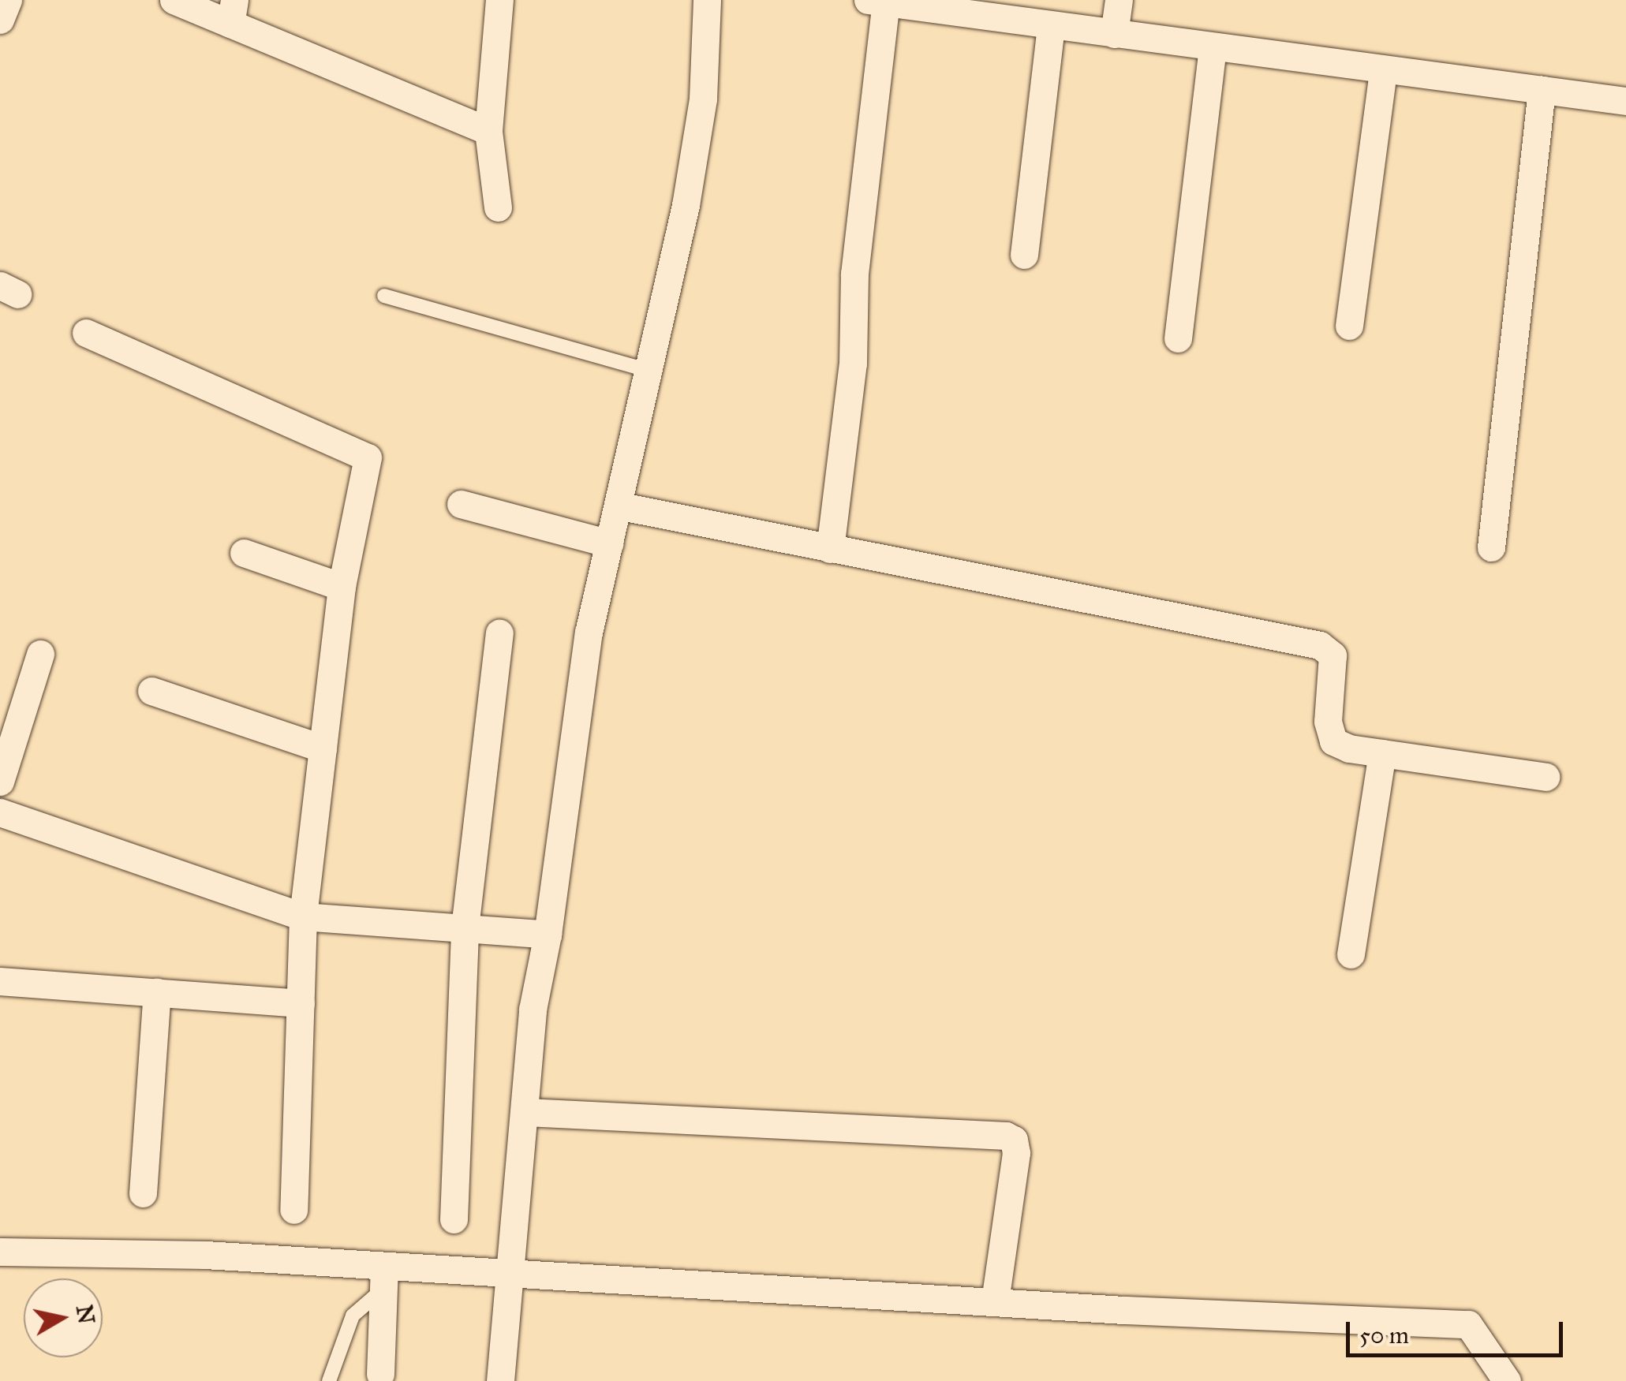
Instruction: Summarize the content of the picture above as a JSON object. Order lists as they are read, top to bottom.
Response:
{
  "scale_bar": "50 m",
  "north": "right"
}
